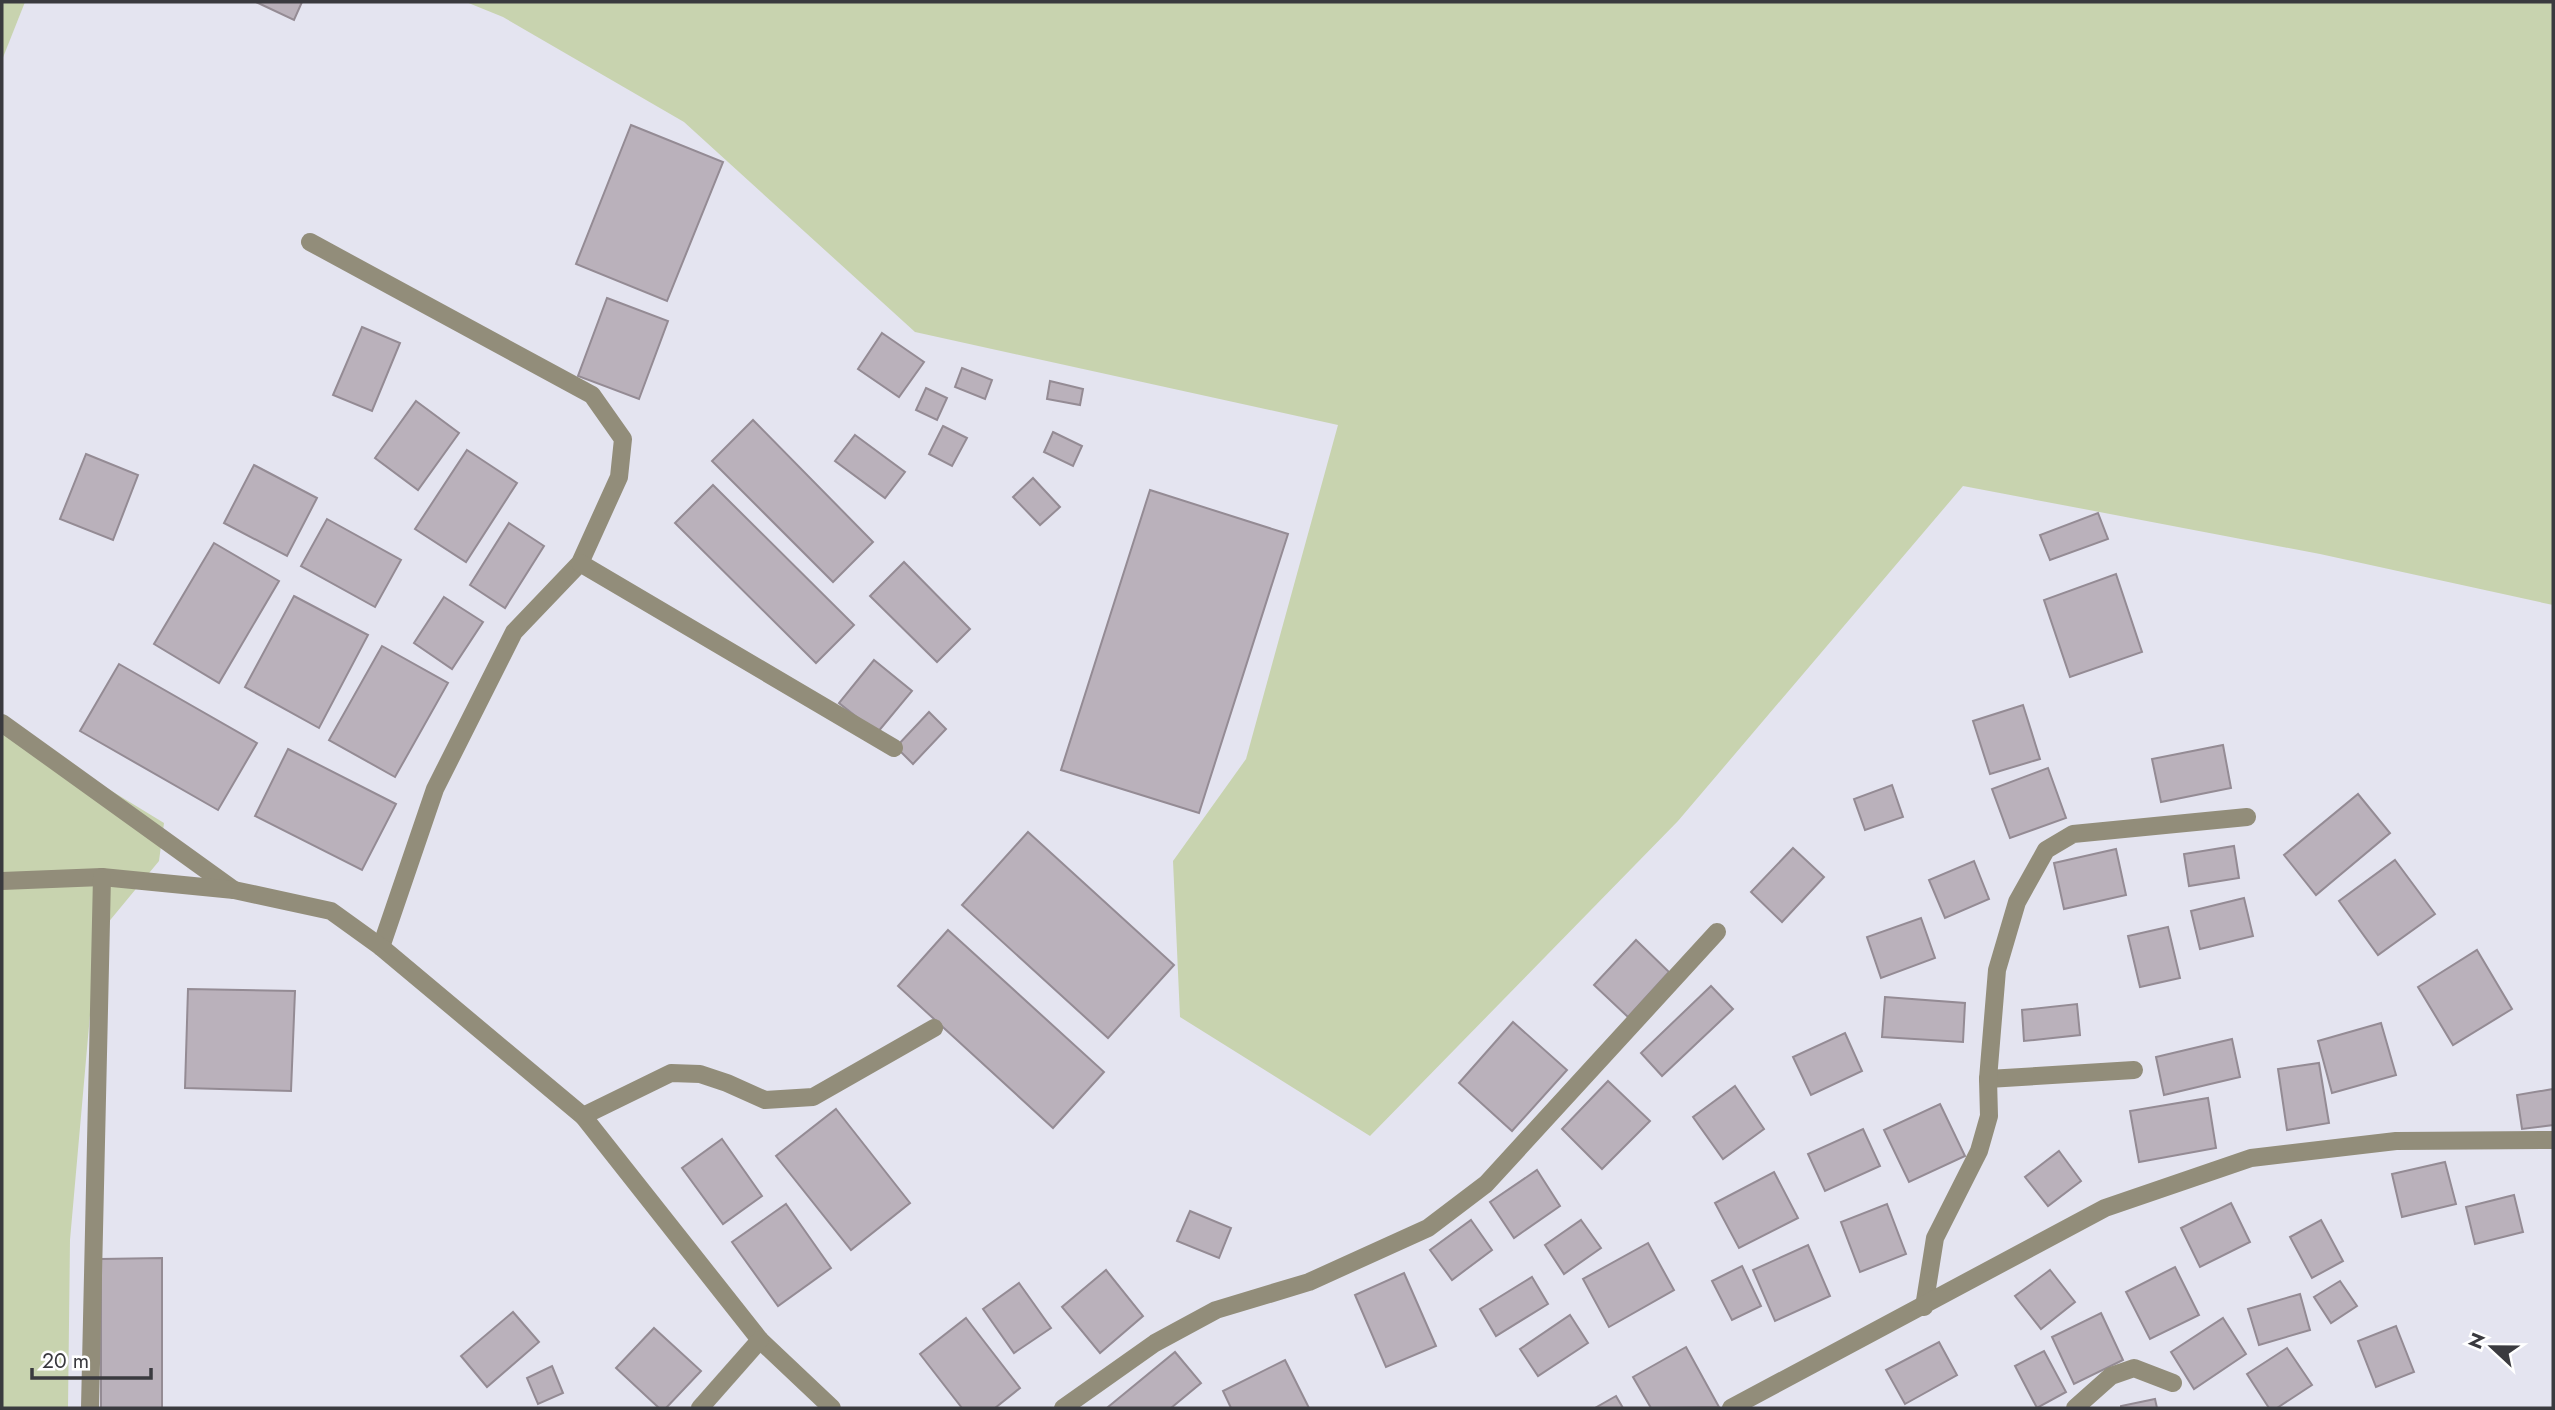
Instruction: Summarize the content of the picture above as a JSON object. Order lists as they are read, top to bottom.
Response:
{
  "scale_bar": "20 m",
  "north": "left"
}
